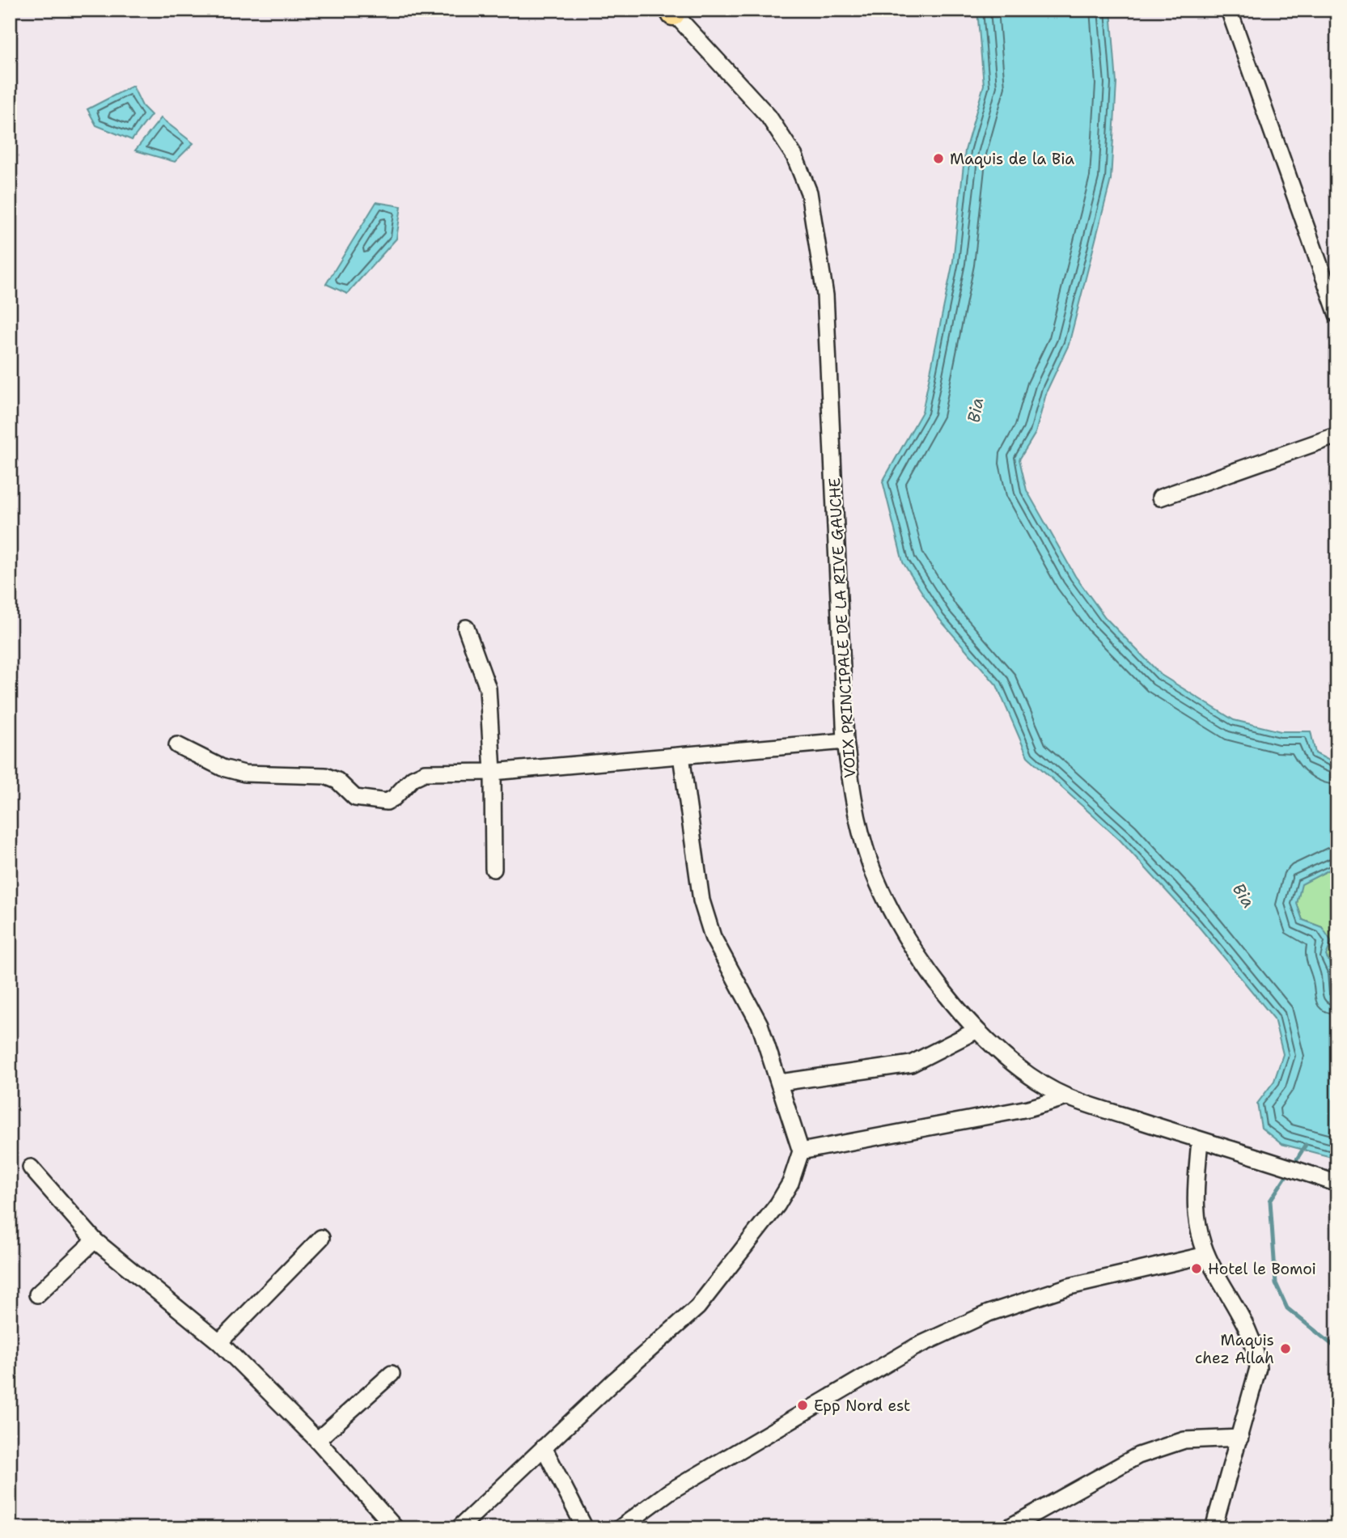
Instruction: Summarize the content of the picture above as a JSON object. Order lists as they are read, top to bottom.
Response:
{
  "streets": {
    "street": ["VOIX PRINCIPALE DE LA RIVE GAUCHE"]
  },
  "water": ["Bia"],
  "places": [
    "Maquis de la Bia",
    "Hotel le Bomoi",
    "Maquis chez Allah",
    "Epp Nord est"
  ]
}
